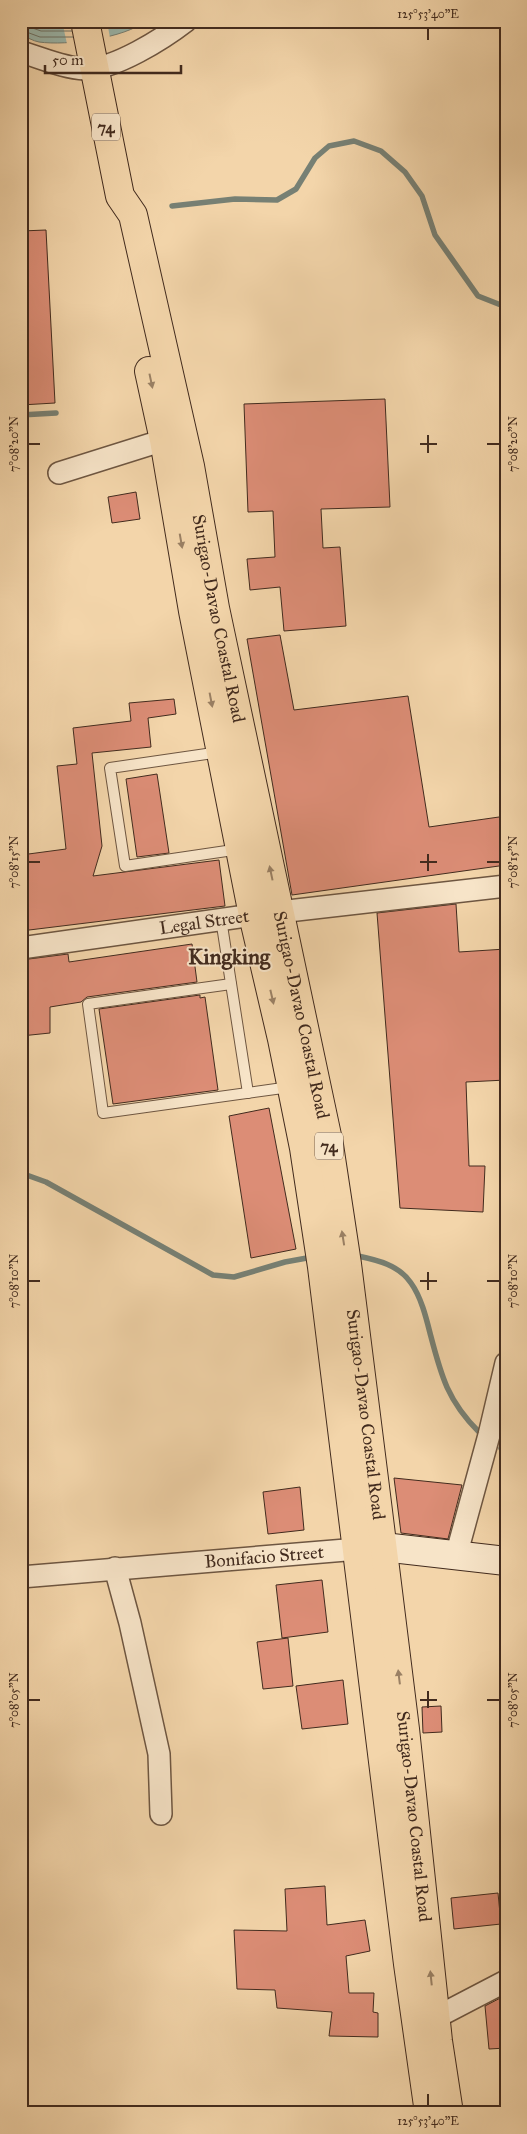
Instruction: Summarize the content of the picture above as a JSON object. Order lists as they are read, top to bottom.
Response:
{
  "streets": {
    "highway": ["74", "Surigao-Davao Coastal Road"],
    "street": ["Legal Street", "Bonifacio Street"]
  },
  "crossings": [
    ["Surigao-Davao Coastal Road", "Legal Street"],
    ["Surigao-Davao Coastal Road", "Bonifacio Street"]
  ],
  "districts": ["Kingking"],
  "scale_bar": "50 m",
  "coordinates": [
    "125°53'40\"E",
    "7°08'20\"N",
    "7°08'15\"N",
    "7°08'10\"N",
    "7°08'05\"N"
  ]
}
